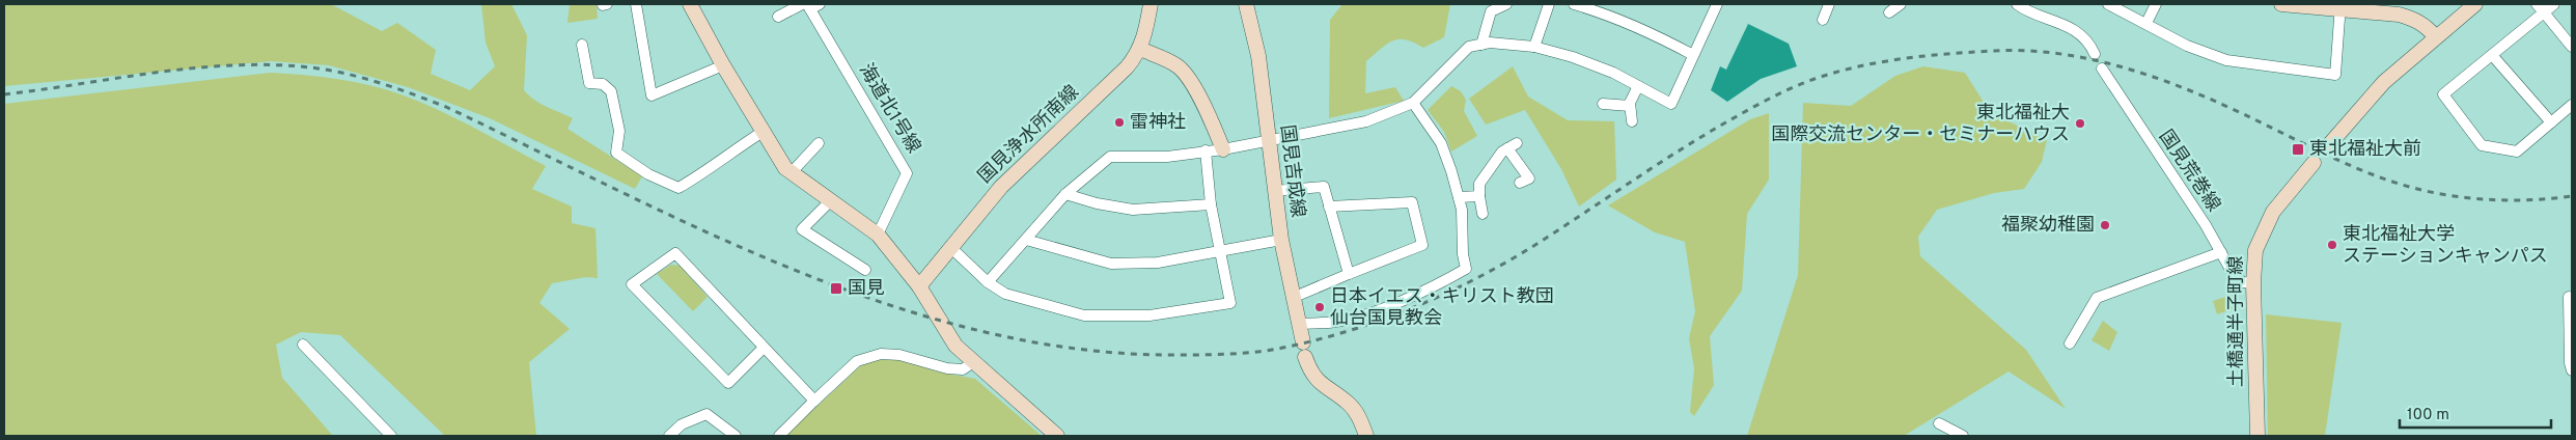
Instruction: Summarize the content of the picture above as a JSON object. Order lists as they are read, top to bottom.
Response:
{
  "streets": {
    "street": [
      "海道北1号線",
      "国見浄水所南線",
      "国見吉成線",
      "国見荒巻線",
      "土橋通半子町線"
    ]
  },
  "crossings": [
    ["国見荒巻線", "土橋通半子町線"]
  ],
  "places": {
    "other": [
      "雷神社",
      "東北福祉大 国際交流センター・セミナーハウス",
      "福聚幼稚園",
      "東北福祉大学 ステーションキャンパス",
      "日本イエス・キリスト教団 仙台国見教会"
    ],
    "transit": ["東北福祉大前", "国見"]
  },
  "scale_bar": "100 m"
}
